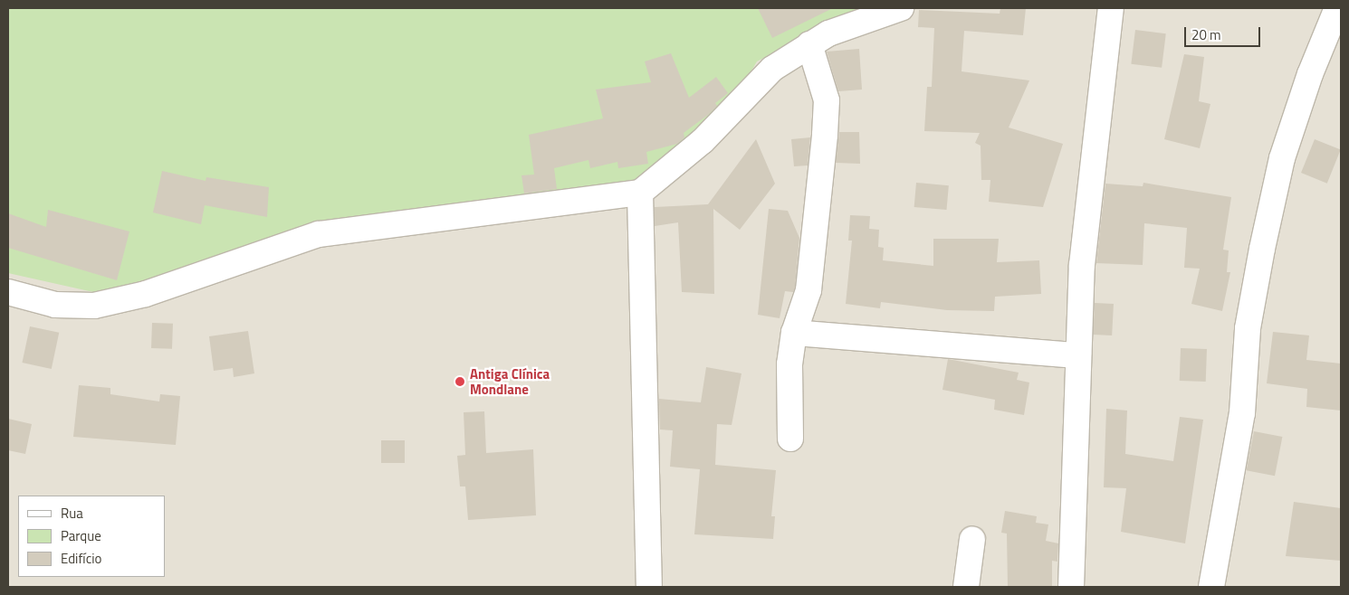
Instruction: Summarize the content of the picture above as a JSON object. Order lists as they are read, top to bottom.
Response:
{
  "places": ["Antiga Clínica Mondlane"],
  "legend": ["Rua", "Parque", "Edifício"],
  "scale_bar": "20 m"
}
